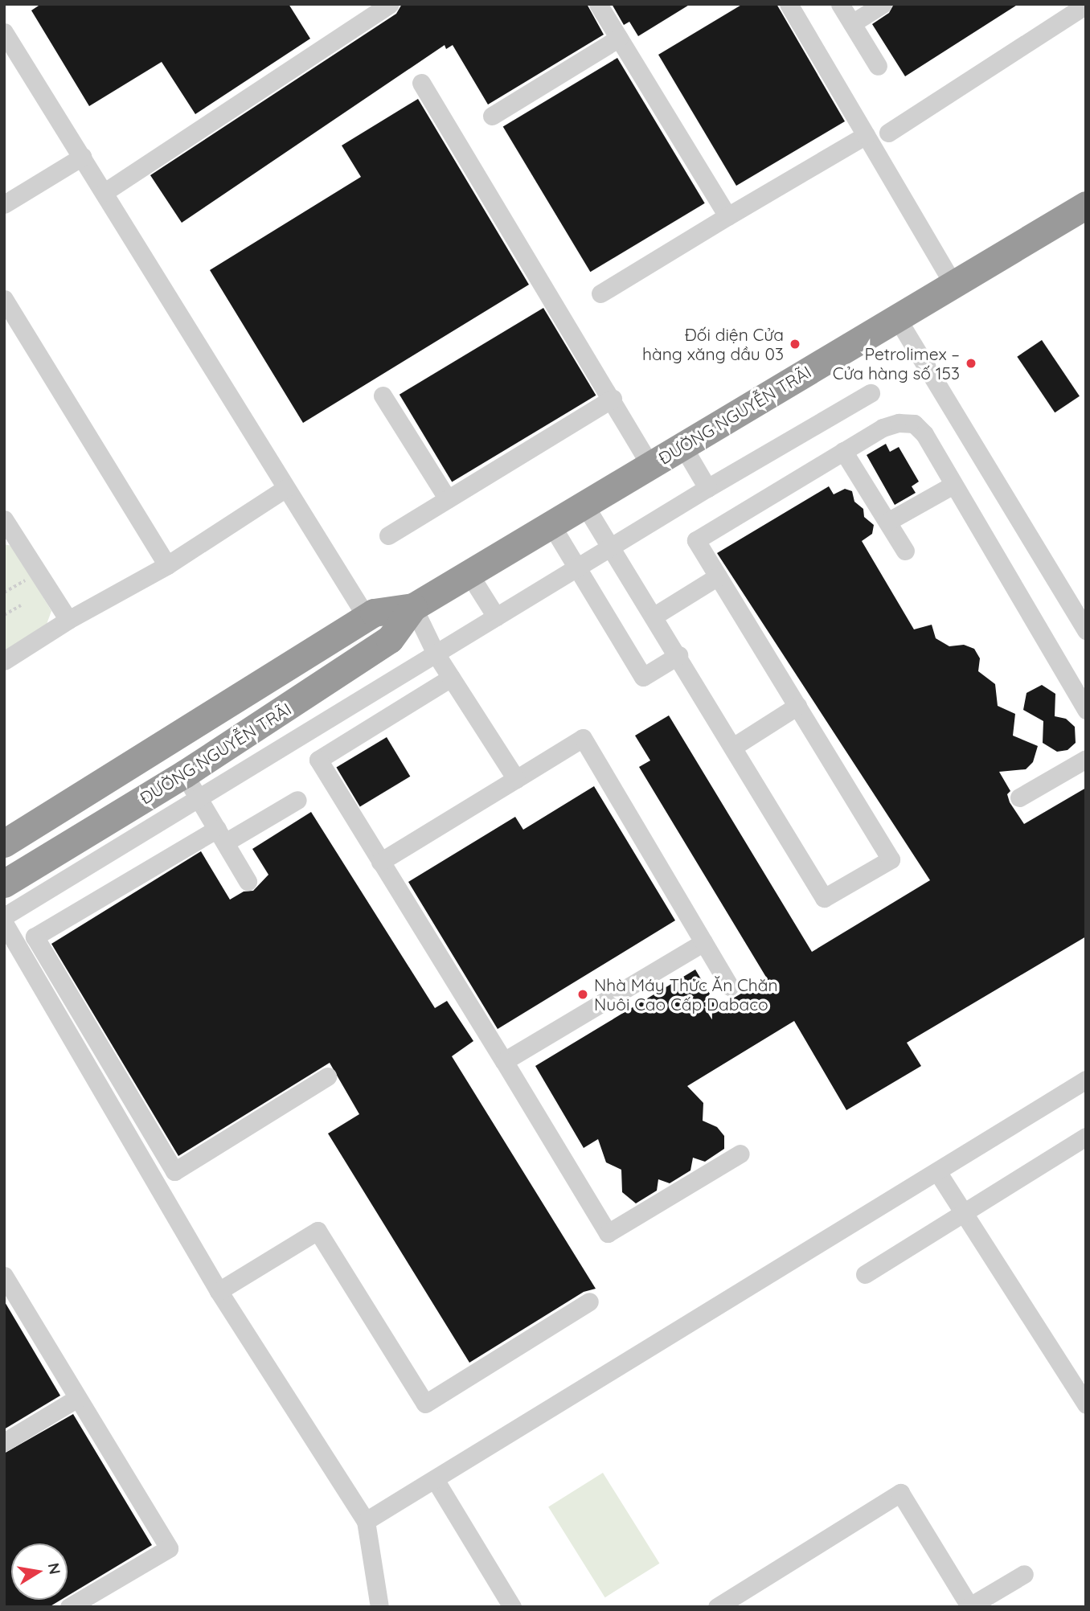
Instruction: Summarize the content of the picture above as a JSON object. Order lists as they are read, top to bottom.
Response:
{
  "streets": {
    "highway": ["ĐƯỜNG NGUYỄN TRÃI"]
  },
  "places": ["Đối diện Cửa hàng xăng dầu 03", "Petrolimex – Cửa hàng số 153", "Nhà Máy Thức Ăn Chăn Nuôi Cao Cấp Dabaco"],
  "north": "right"
}
